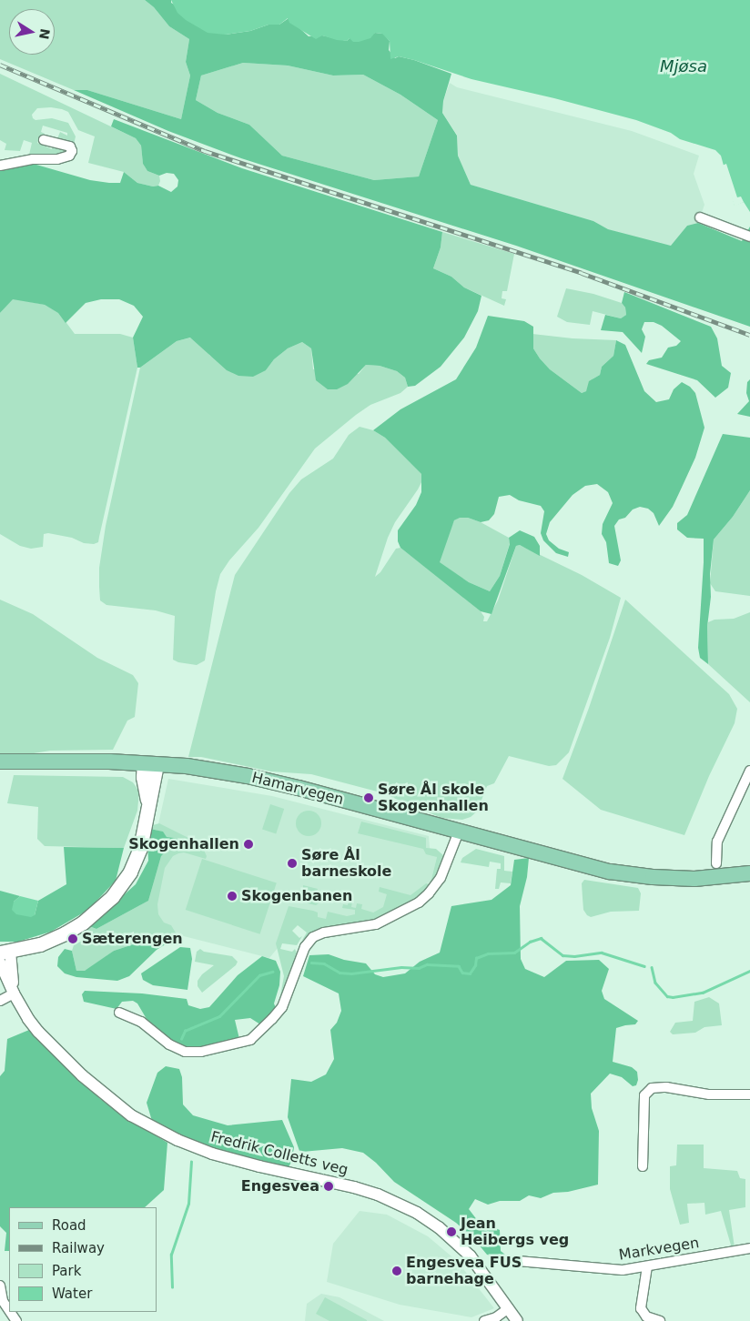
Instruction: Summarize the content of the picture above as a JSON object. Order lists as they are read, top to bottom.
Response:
{
  "streets": {
    "main road": ["Hamarvegen"],
    "street": ["Fredrik Colletts veg", "Markvegen"]
  },
  "water": ["Mjøsa"],
  "places": [
    "Søre Ål skole Skogenhallen",
    "Skogenhallen",
    "Søre Ål barneskole",
    "Skogenbanen",
    "Sæterengen",
    "Engesvea",
    "Jean Heibergs veg",
    "Engesvea FUS barnehage"
  ],
  "legend": [
    "Road",
    "Railway",
    "Park",
    "Water"
  ],
  "north": "right"
}
